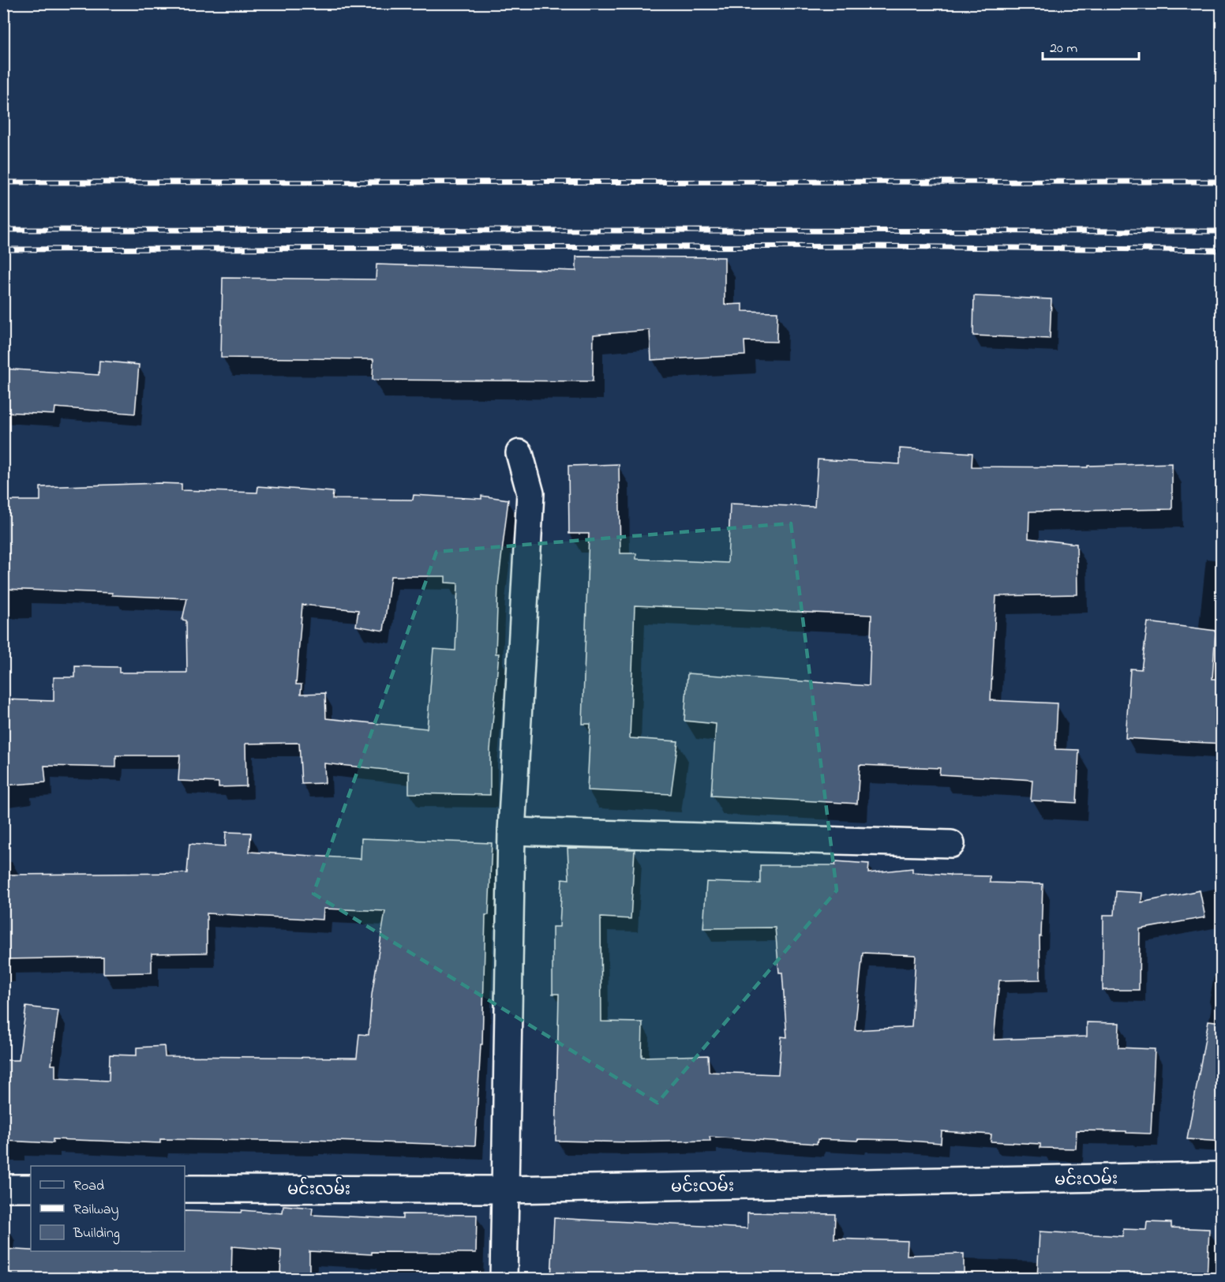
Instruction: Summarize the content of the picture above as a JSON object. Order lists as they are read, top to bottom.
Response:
{
  "streets": {
    "street": ["မင်းလမ်း"]
  },
  "legend": ["Road", "Railway", "Building"],
  "scale_bar": "20 m"
}
